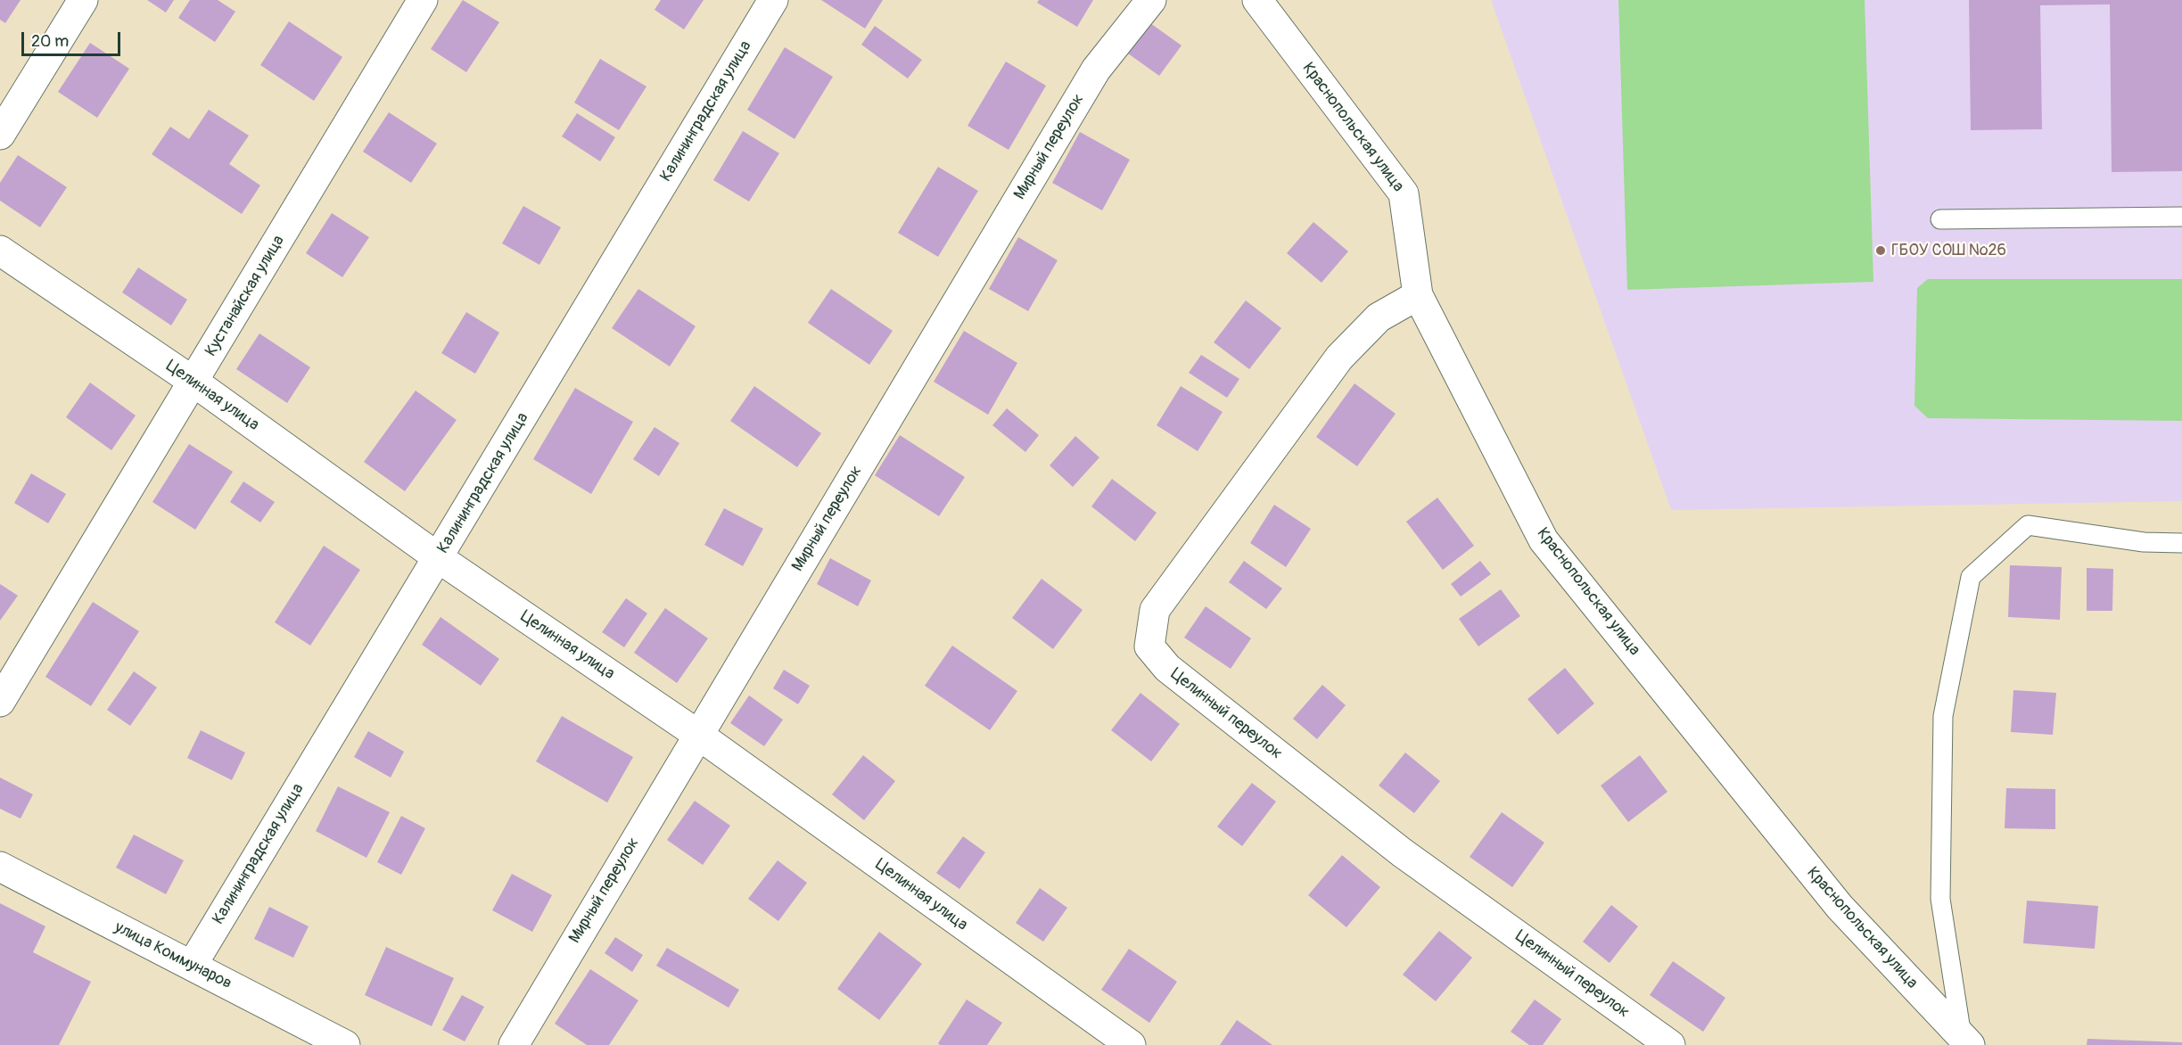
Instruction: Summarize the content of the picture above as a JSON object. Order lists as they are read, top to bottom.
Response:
{
  "streets": {
    "street": [
      "Калининградская улица",
      "Краснопольская улица",
      "Мирный переулок",
      "Кустанайская улица",
      "Целинная улица",
      "Целинный переулок",
      "улица Коммунаров"
    ]
  },
  "crossings": [
    ["Калининградская улица", "Целинная улица"],
    ["Калининградская улица", "улица Коммунаров"],
    ["Краснопольская улица", "Целинный переулок"],
    ["Мирный переулок", "Целинная улица"],
    ["Кустанайская улица", "Целинная улица"]
  ],
  "places": ["ГБОУ СОШ №26"],
  "scale_bar": "20 m"
}
